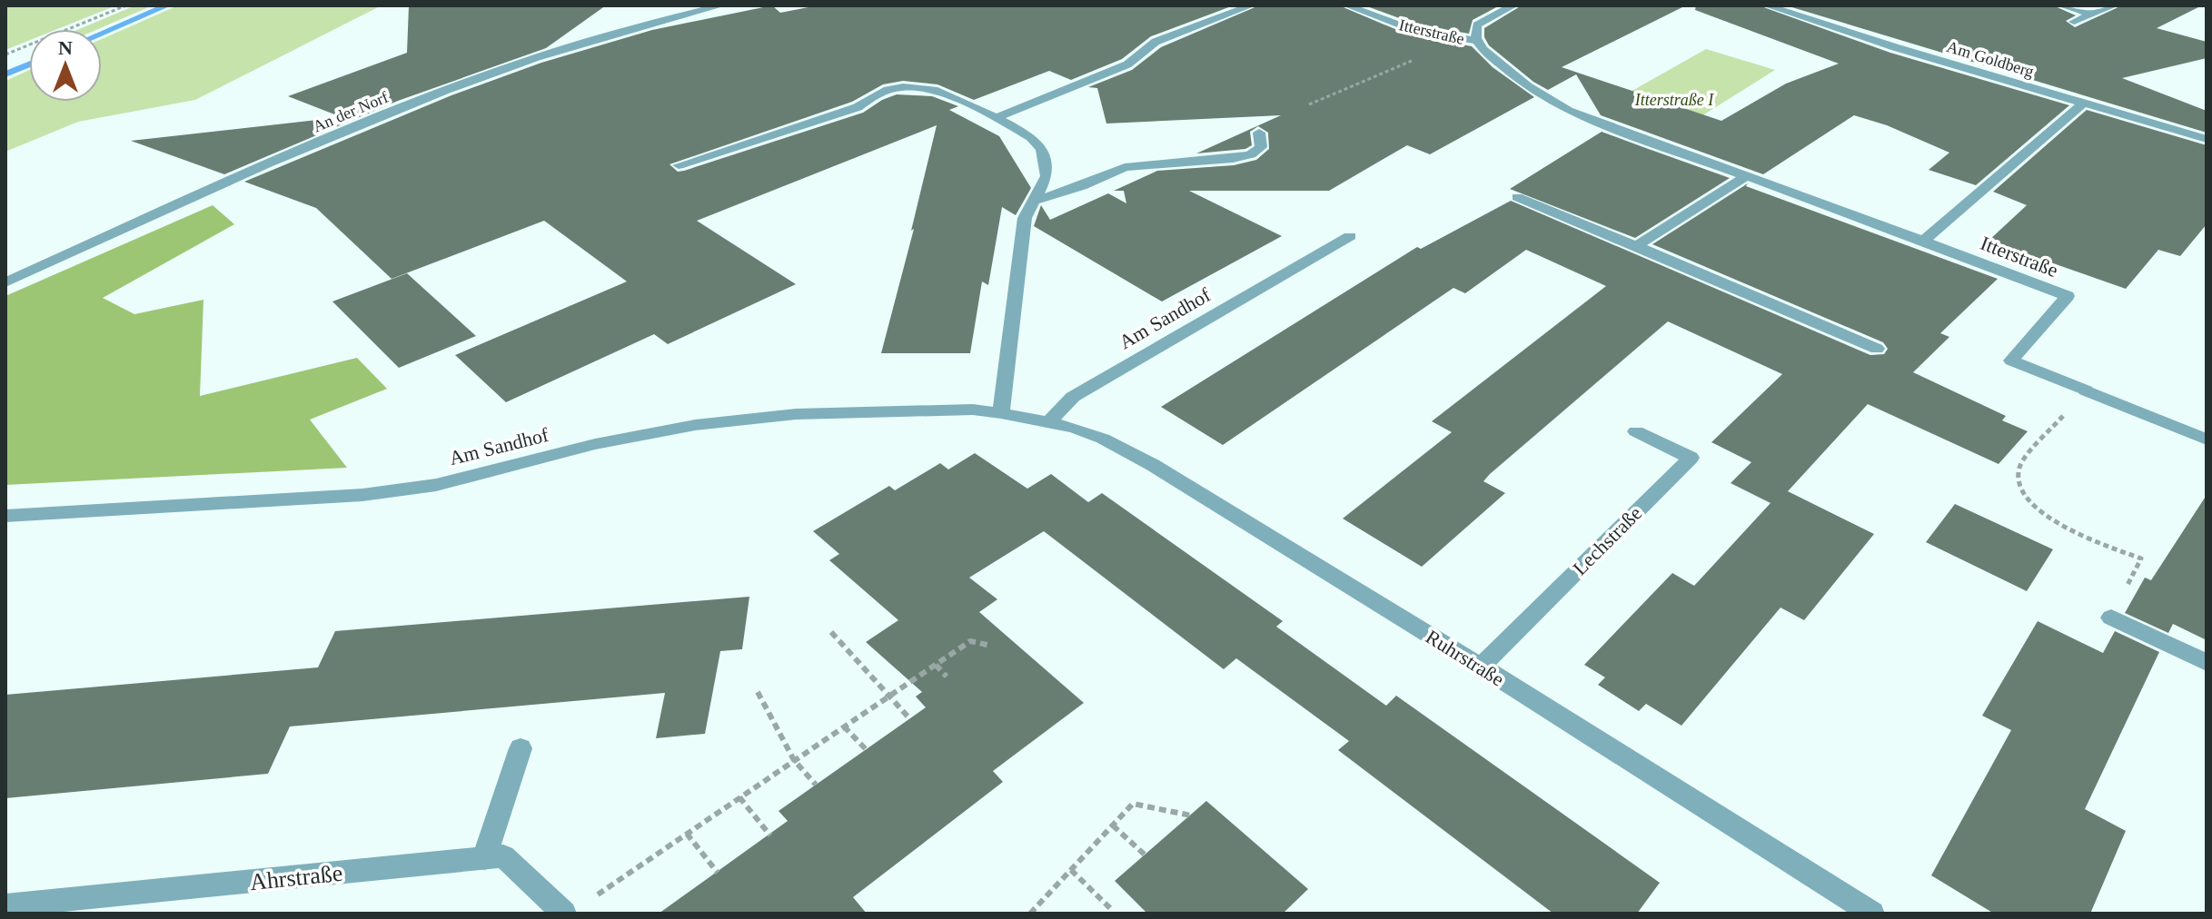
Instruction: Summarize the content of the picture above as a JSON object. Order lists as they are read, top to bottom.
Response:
{
  "streets": {
    "street": [
      "Itterstraße",
      "Am Goldberg",
      "An der Norf",
      "Am Sandhof",
      "Lechstraße",
      "Ruhrstraße",
      "Ahrstraße"
    ]
  },
  "crossings": [
    ["Am Sandhof", "Ruhrstraße"],
    ["Lechstraße", "Ruhrstraße"]
  ],
  "parks": ["Itterstraße I"],
  "north": "top"
}
